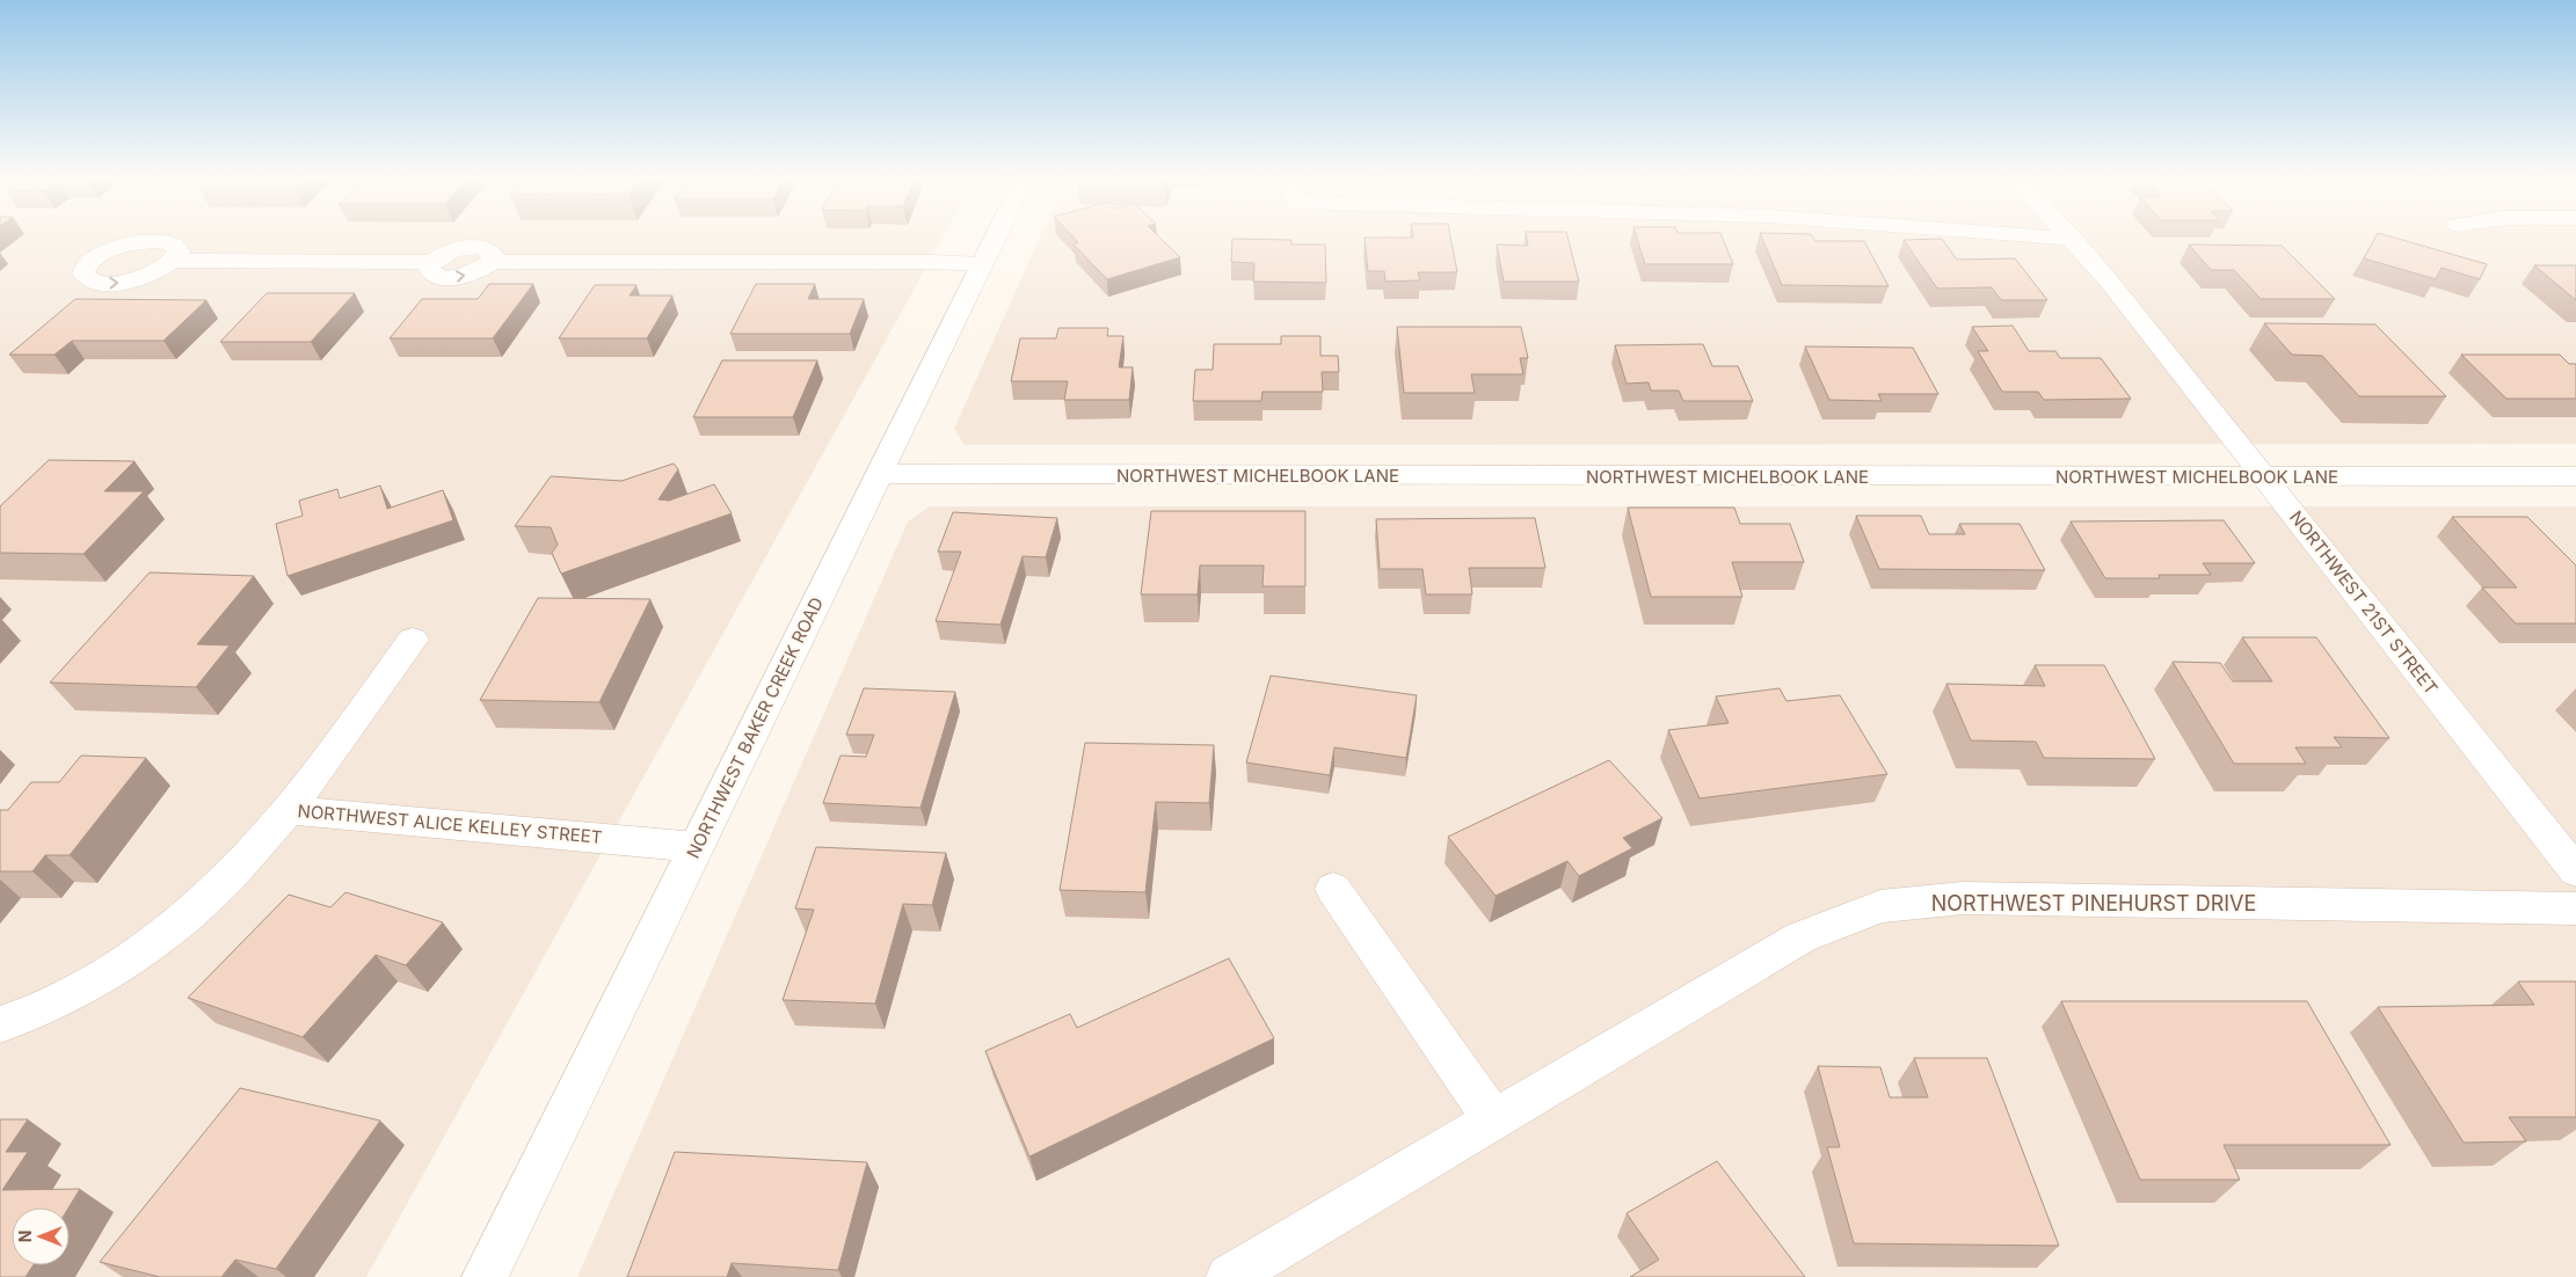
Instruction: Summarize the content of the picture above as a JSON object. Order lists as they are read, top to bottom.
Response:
{
  "streets": {
    "street": [
      "NORTHWEST MICHELBOOK LANE",
      "NORTHWEST 21ST STREET",
      "NORTHWEST BAKER CREEK ROAD",
      "NORTHWEST ALICE KELLEY STREET",
      "NORTHWEST PINEHURST DRIVE"
    ]
  },
  "crossings": [
    ["NORTHWEST MICHELBOOK LANE", "NORTHWEST 21ST STREET"],
    ["NORTHWEST MICHELBOOK LANE", "NORTHWEST BAKER CREEK ROAD"],
    ["NORTHWEST BAKER CREEK ROAD", "NORTHWEST ALICE KELLEY STREET"]
  ],
  "north": "left"
}
